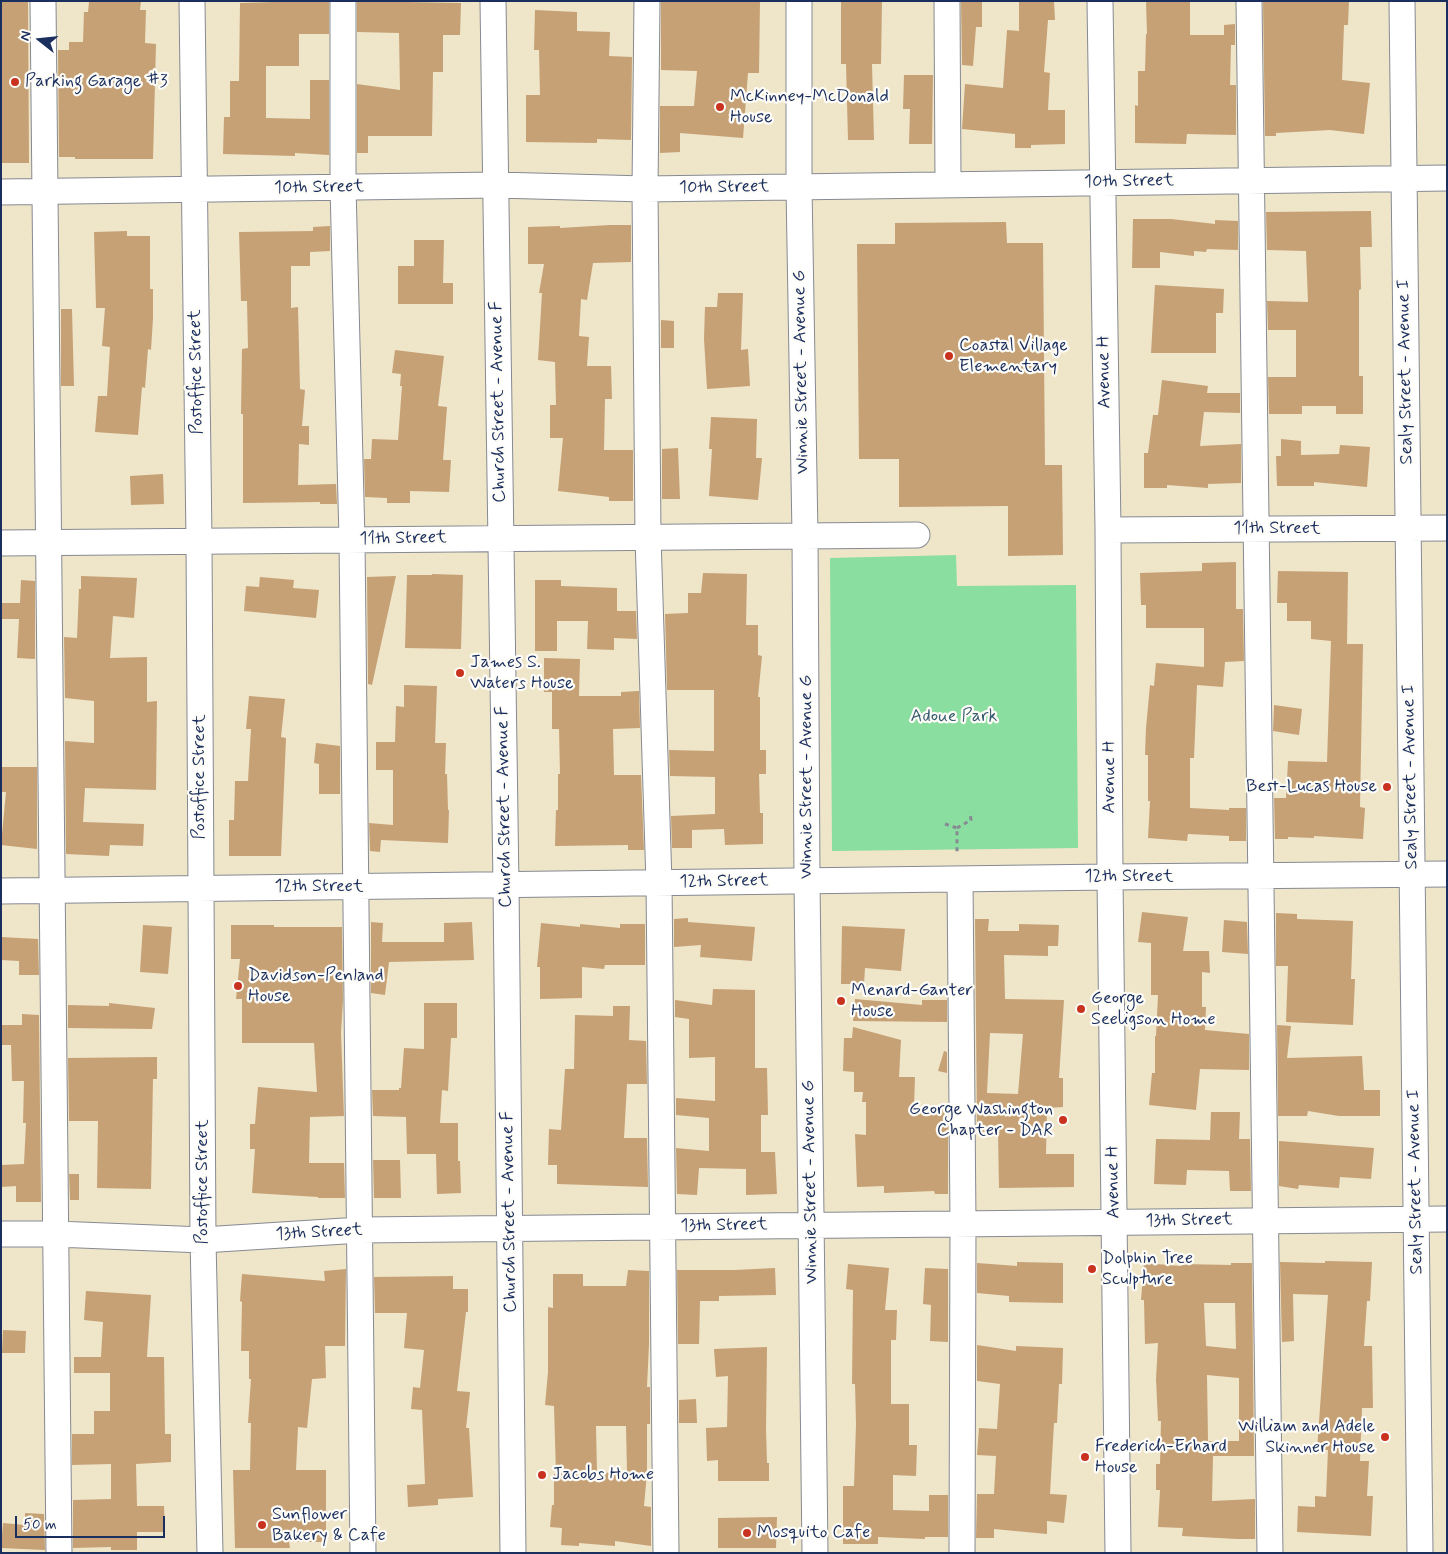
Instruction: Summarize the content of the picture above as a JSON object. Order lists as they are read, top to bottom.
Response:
{
  "streets": {
    "street": [
      "10th Street",
      "Postoffice Street",
      "Winnie Street - Avenue G",
      "Avenue H",
      "Sealy Street - Avenue I",
      "Church Street - Avenue F",
      "11th Street",
      "12th Street",
      "13th Street"
    ]
  },
  "crossings": [
    ["10th Street", "Postoffice Street"],
    ["10th Street", "Winnie Street - Avenue G"],
    ["10th Street", "Avenue H"],
    ["10th Street", "Sealy Street - Avenue I"],
    ["10th Street", "Church Street - Avenue F"],
    ["Postoffice Street", "11th Street"],
    ["Postoffice Street", "12th Street"],
    ["Postoffice Street", "13th Street"],
    ["Winnie Street - Avenue G", "11th Street"],
    ["Winnie Street - Avenue G", "12th Street"],
    ["Winnie Street - Avenue G", "13th Street"],
    ["Avenue H", "11th Street"],
    ["Avenue H", "12th Street"],
    ["Avenue H", "13th Street"],
    ["Sealy Street - Avenue I", "11th Street"],
    ["Sealy Street - Avenue I", "12th Street"],
    ["Sealy Street - Avenue I", "13th Street"],
    ["Church Street - Avenue F", "11th Street"],
    ["Church Street - Avenue F", "12th Street"],
    ["Church Street - Avenue F", "13th Street"]
  ],
  "parks": ["Adoue Park"],
  "places": [
    "Parking Garage #3",
    "McKinney-McDonald House",
    "Coastal Village Elementary",
    "James S. Waters House",
    "Best-Lucas House",
    "Davidson-Penland House",
    "Menard-Ganter House",
    "George Seeligson Home",
    "George Washington Chapter - DAR",
    "Dolphin Tree Sculpture",
    "William and Adele Skinner House",
    "Frederich-Erhard House",
    "Jacobs Home",
    "Sunflower Bakery & Cafe",
    "Mosquito Cafe"
  ],
  "scale_bar": "50 m",
  "north": "left"
}
